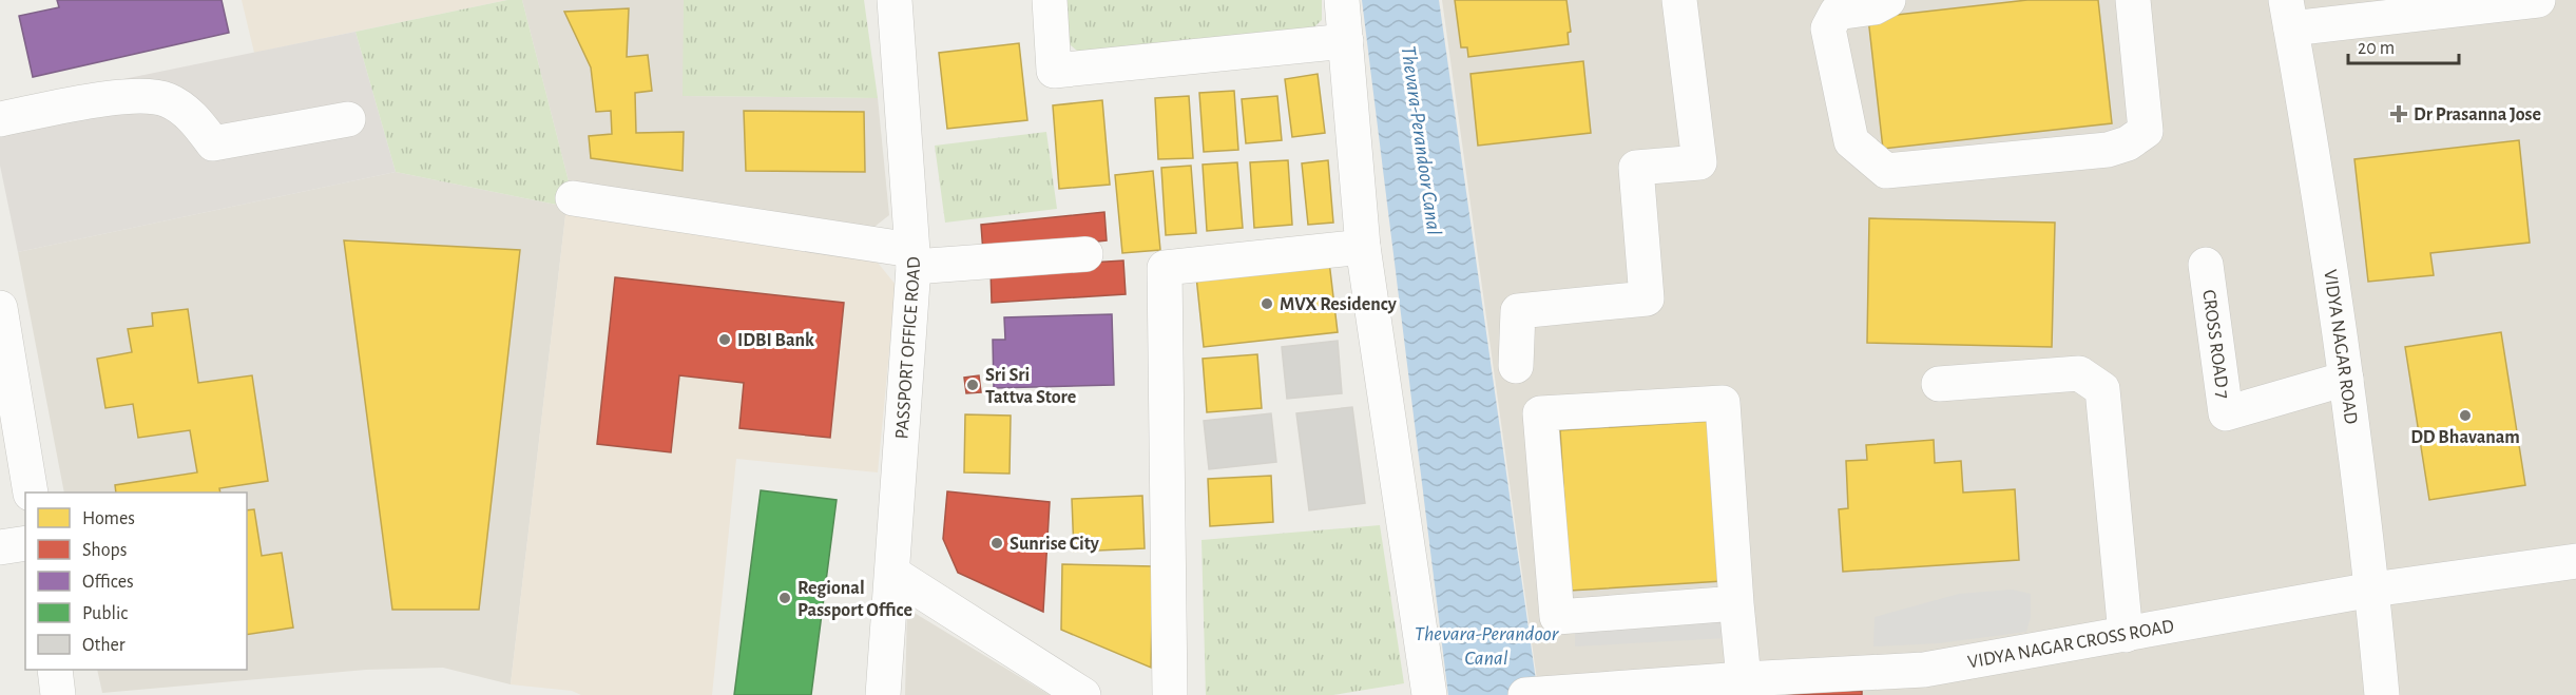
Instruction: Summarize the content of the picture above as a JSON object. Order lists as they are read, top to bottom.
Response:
{
  "streets": {
    "street": [
      "CROSS ROAD 7",
      "PASSPORT OFFICE ROAD",
      "VIDYA NAGAR ROAD",
      "VIDYA NAGAR CROSS ROAD"
    ]
  },
  "crossings": [
    ["CROSS ROAD 7", "VIDYA NAGAR ROAD"],
    ["VIDYA NAGAR ROAD", "VIDYA NAGAR CROSS ROAD"]
  ],
  "water": ["Thevara-Perandoor Canal"],
  "places": {
    "health": ["Dr Prasanna Jose"],
    "other": [
      "MVX Residency",
      "IDBI Bank",
      "Sri Sri Tattva Store",
      "DD Bhavanam",
      "Sunrise City",
      "Regional Passport Office"
    ]
  },
  "legend": [
    "Homes",
    "Shops",
    "Offices",
    "Public",
    "Other"
  ],
  "scale_bar": "20 m"
}
